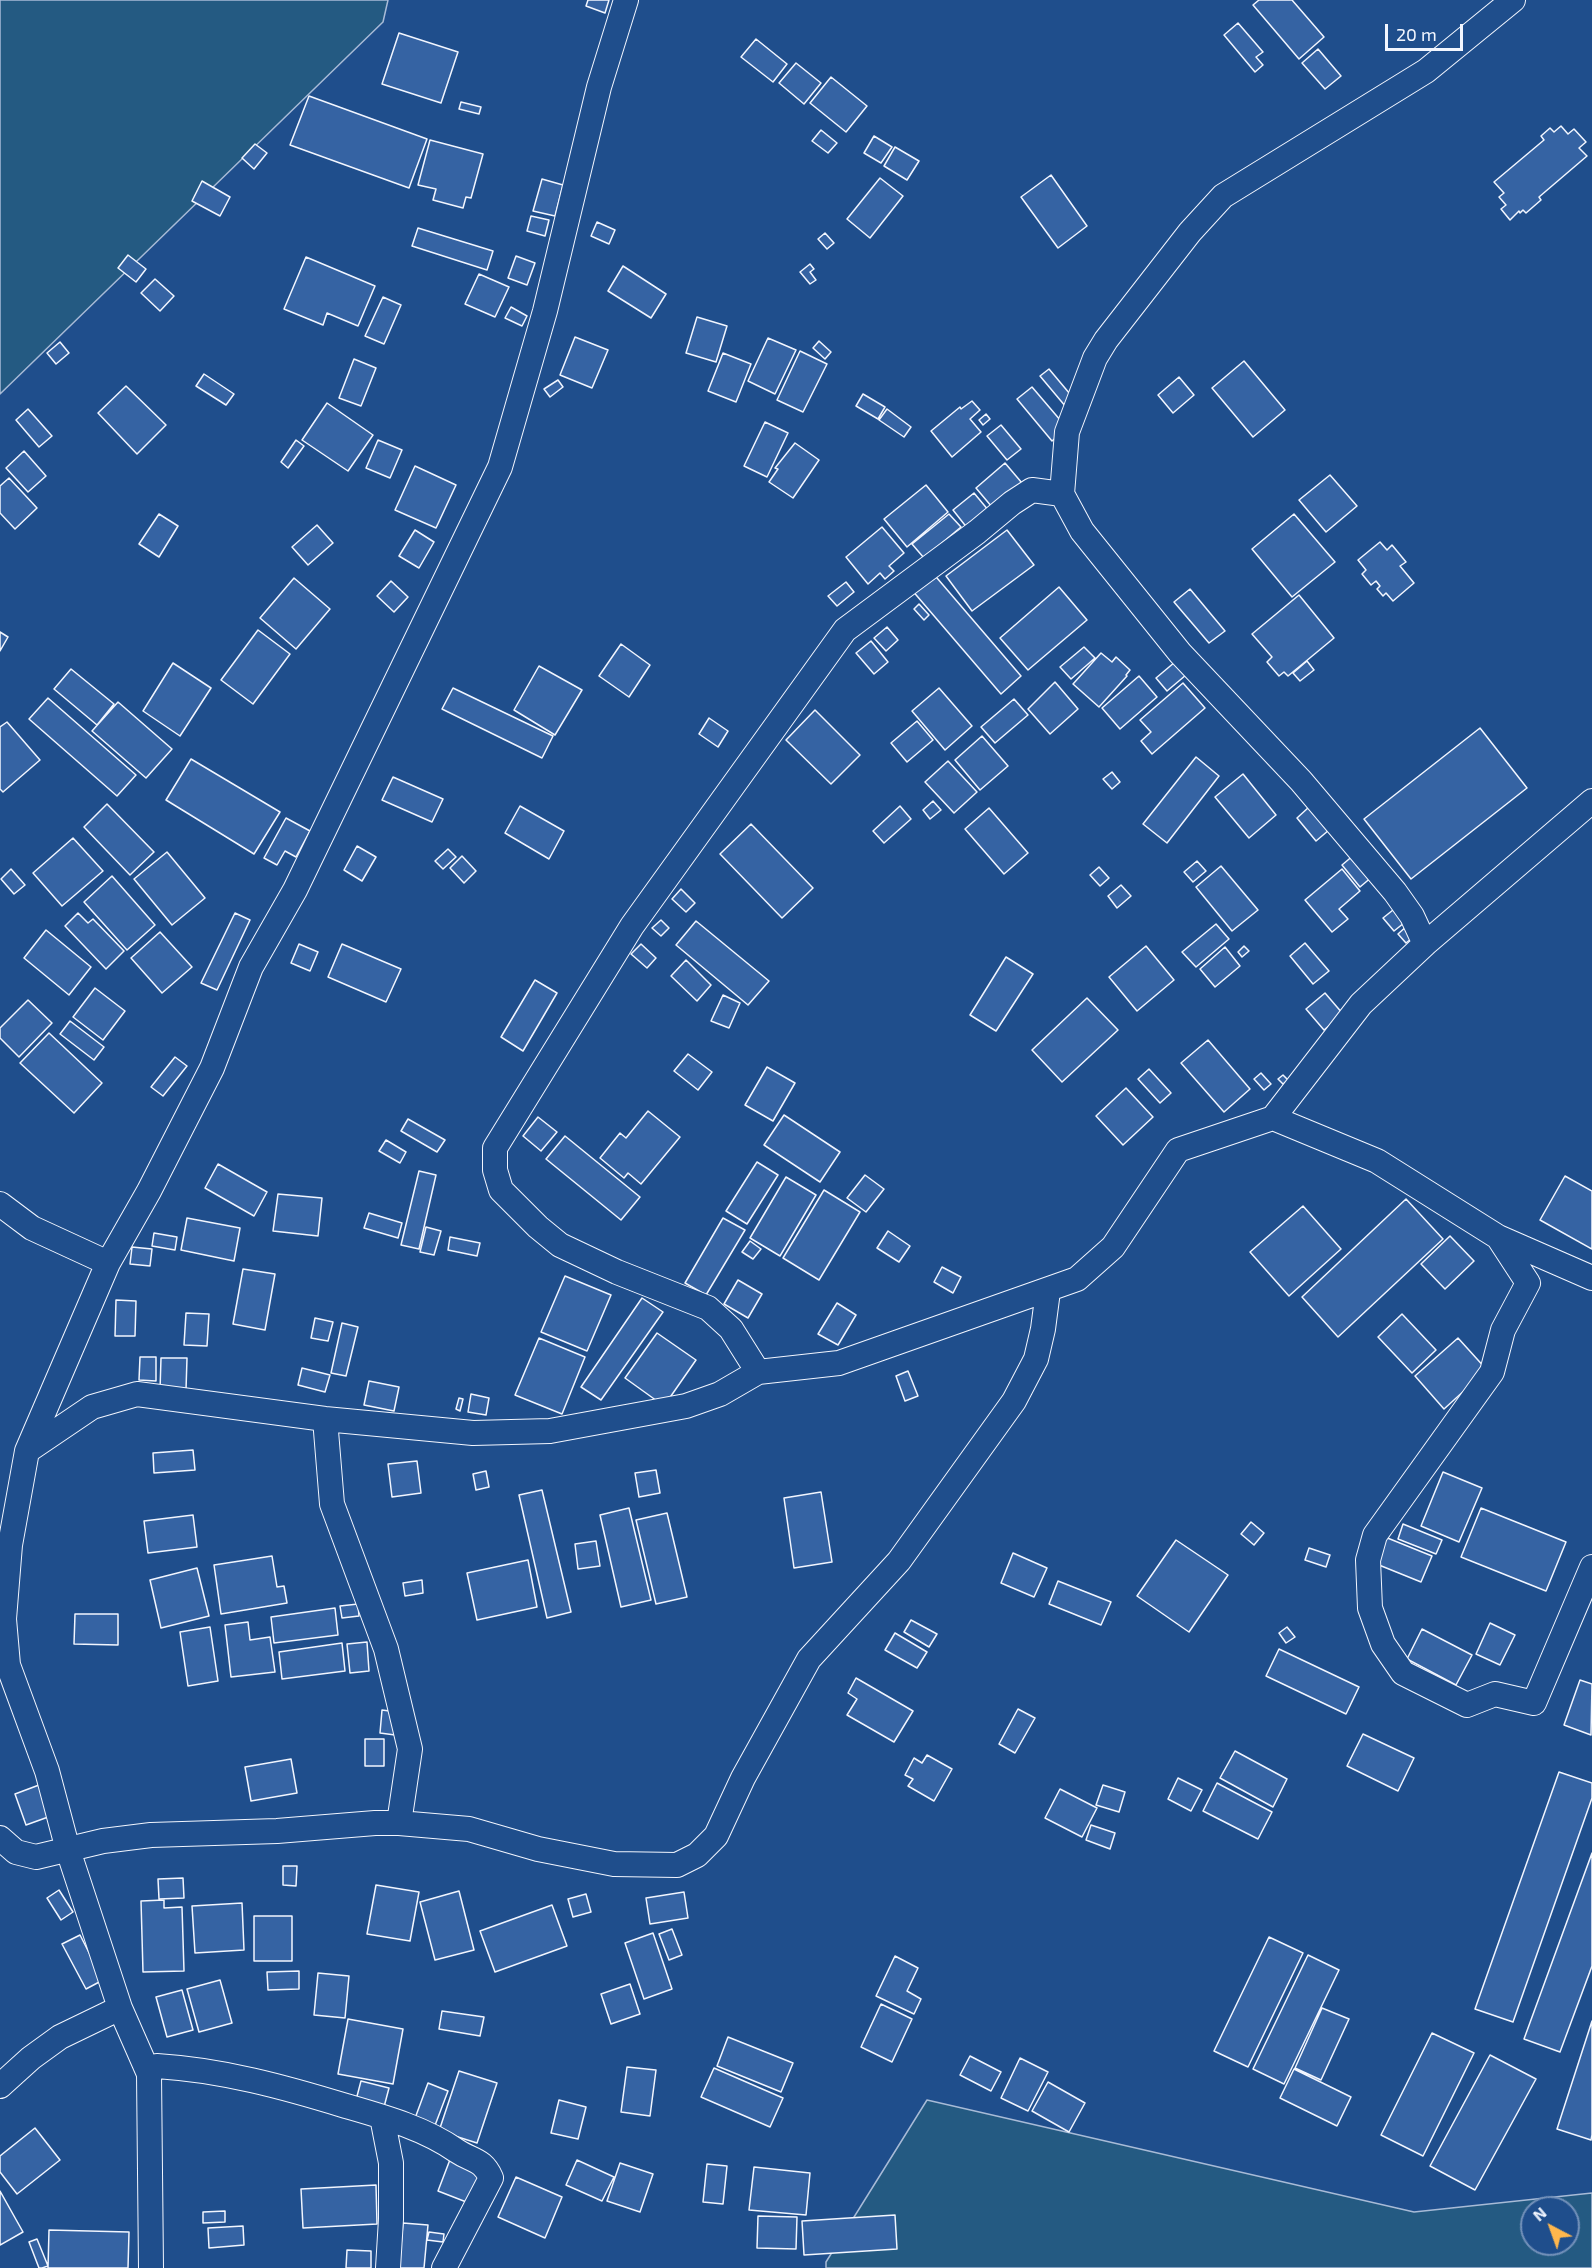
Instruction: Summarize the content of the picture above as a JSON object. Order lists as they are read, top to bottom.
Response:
{
  "scale_bar": "20 m",
  "north": "top left"
}
